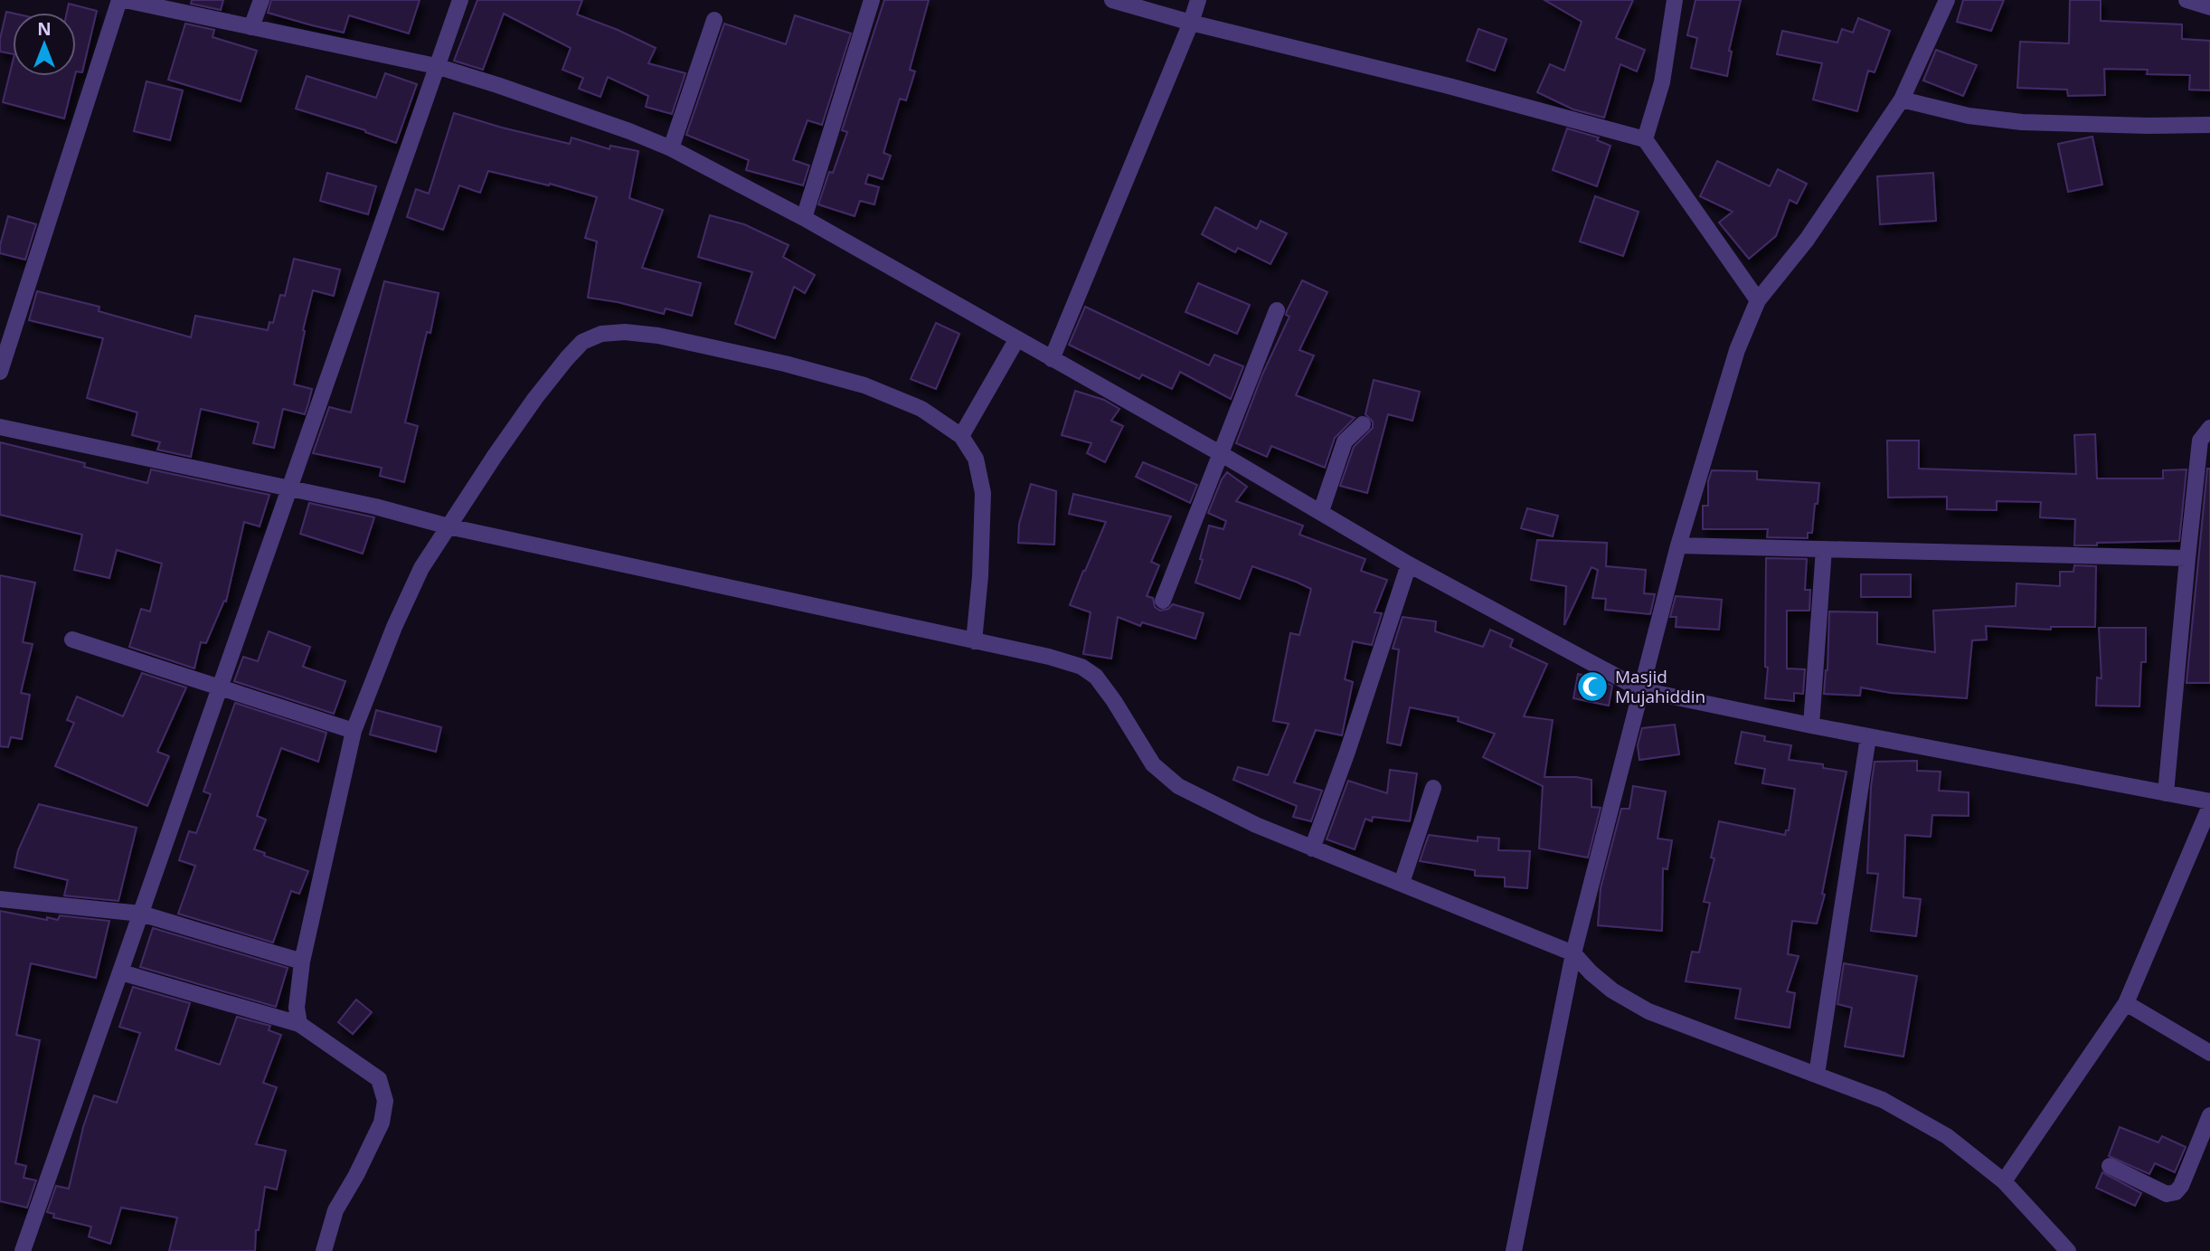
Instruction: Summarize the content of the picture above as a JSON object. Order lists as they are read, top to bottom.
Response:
{
  "places": {
    "mosque": ["Masjid Mujahiddin"]
  },
  "north": "top"
}
